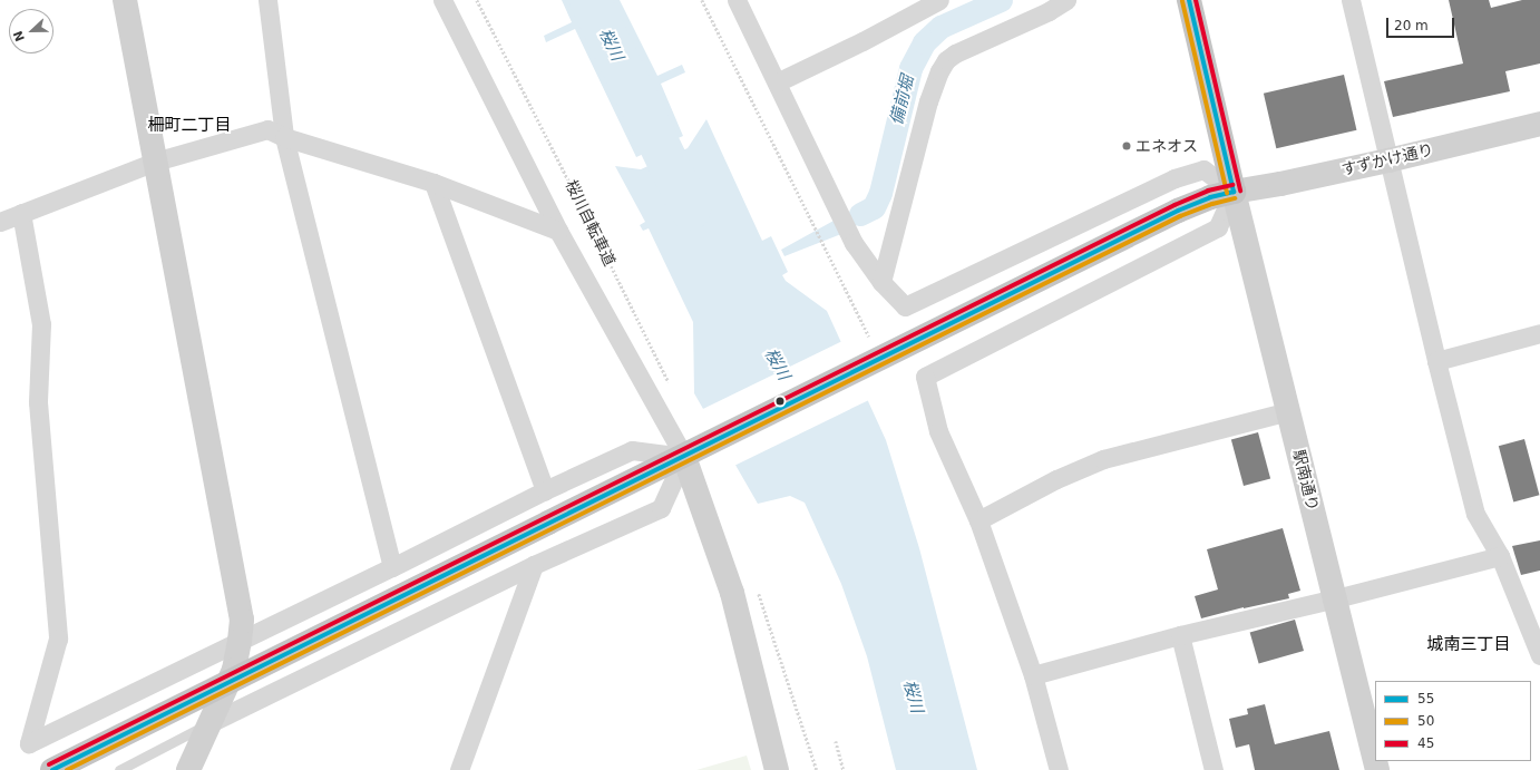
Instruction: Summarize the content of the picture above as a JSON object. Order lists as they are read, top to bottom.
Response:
{
  "streets": {
    "street": ["すずかけ通り", "駅南通り"],
    "path": ["桜川自転車道"]
  },
  "crossings": [
    ["すずかけ通り", "駅南通り"]
  ],
  "districts": ["柵町二丁目", "城南三丁目"],
  "water": ["桜川", "備前堀"],
  "places": ["エネオス"],
  "lines": ["transit line 55", "transit line 45", "transit line 50"],
  "legend": ["55", "50", "45"],
  "scale_bar": "20 m",
  "north": "left"
}
